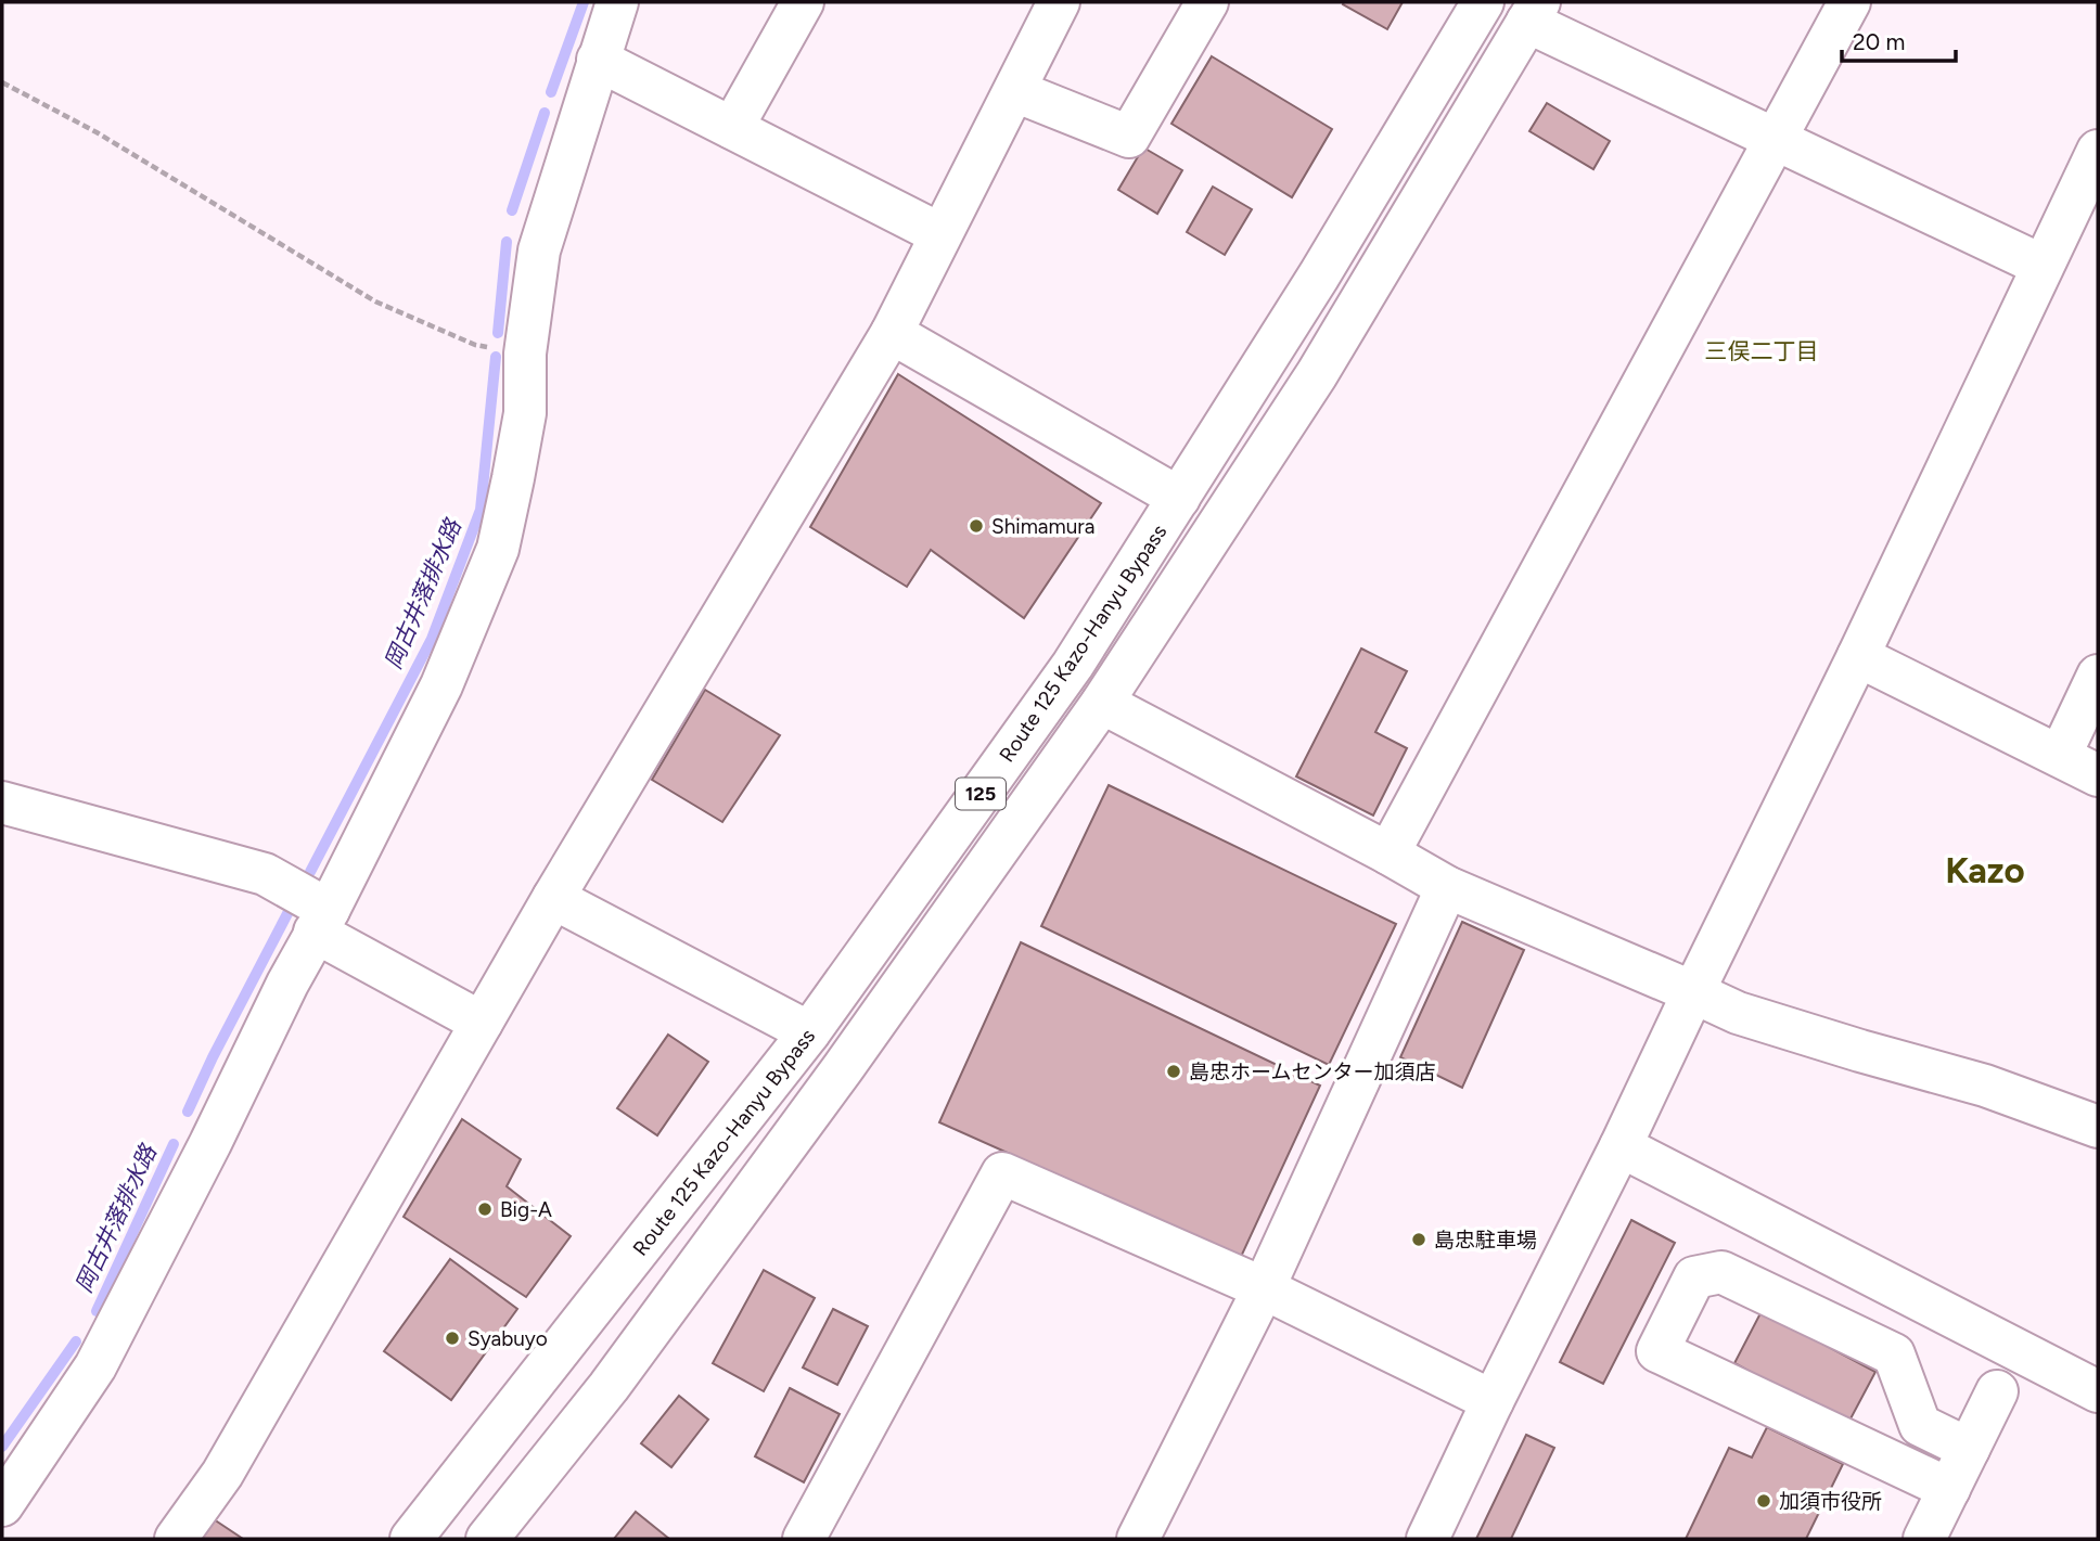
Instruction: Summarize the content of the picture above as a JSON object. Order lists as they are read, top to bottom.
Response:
{
  "streets": {
    "main road": ["Route 125 Kazo-Hanyu Bypass", "125"]
  },
  "districts": ["三俣二丁目", "Kazo"],
  "water": ["岡古井落排水路"],
  "places": [
    "Shimamura",
    "島忠ホームセンター加須店",
    "Big-A",
    "島忠駐車場",
    "Syabuyo",
    "加須市役所"
  ],
  "scale_bar": "20 m"
}
